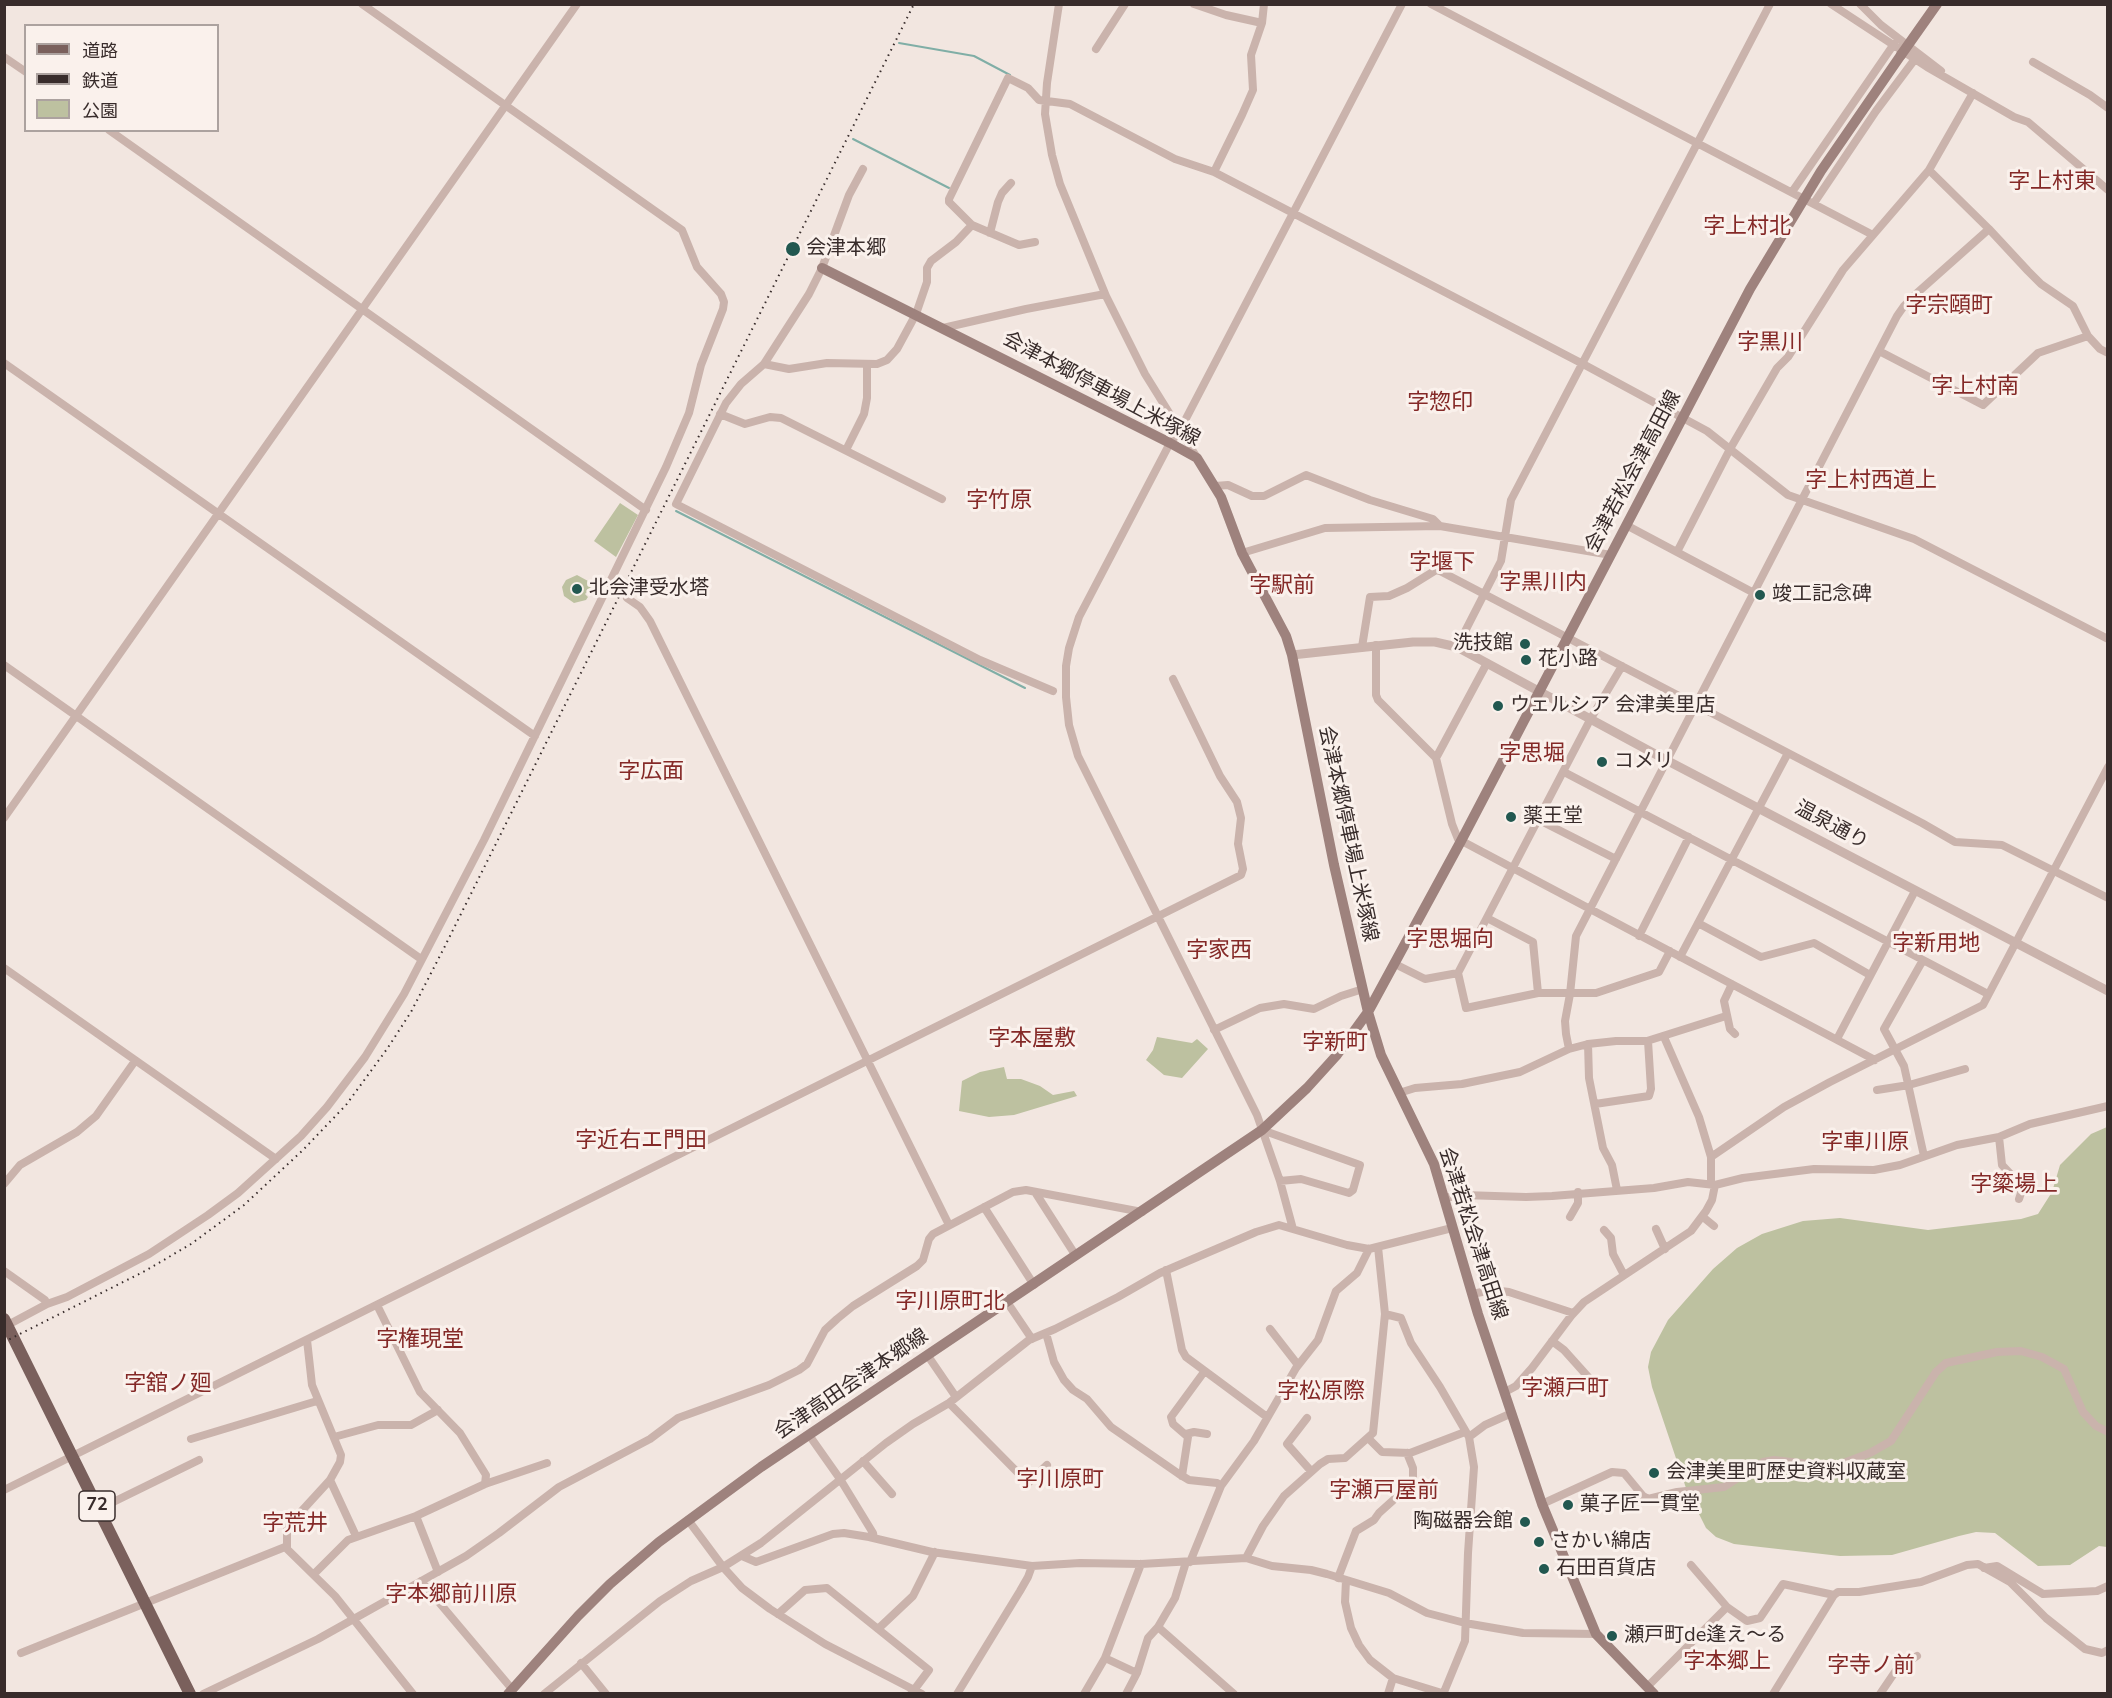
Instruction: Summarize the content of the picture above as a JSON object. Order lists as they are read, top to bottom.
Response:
{
  "streets": {
    "main road": [
      "会津本郷停車場上米塚線",
      "会津若松会津高田線",
      "会津高田会津本郷線",
      "72"
    ],
    "street": ["温泉通り"]
  },
  "crossings": [
    ["会津本郷停車場上米塚線", "会津若松会津高田線"],
    ["会津本郷停車場上米塚線", "温泉通り"],
    ["会津本郷停車場上米塚線", "会津高田会津本郷線"],
    ["会津若松会津高田線", "温泉通り"],
    ["会津若松会津高田線", "会津高田会津本郷線"]
  ],
  "districts": [
    "字上村東",
    "字上村北",
    "字宗頤町",
    "字黒川",
    "字上村南",
    "字惣印",
    "字上村西道上",
    "字竹原",
    "字堰下",
    "字黒川内",
    "字駅前",
    "字思堀",
    "字広面",
    "字思堀向",
    "字新用地",
    "字家西",
    "字本屋敷",
    "字新町",
    "字近右エ門田",
    "字車川原",
    "字簗場上",
    "字川原町北",
    "字権現堂",
    "字舘ノ廻",
    "字瀬戸町",
    "字松原際",
    "字川原町",
    "字瀬戸屋前",
    "字荒井",
    "字本郷前川原",
    "字本郷上",
    "字寺ノ前"
  ],
  "places": [
    "会津本郷",
    "北会津受水塔",
    "竣工記念碑",
    "洗技館",
    "花小路",
    "ウェルシア 会津美里店",
    "コメリ",
    "薬王堂",
    "会津美里町歴史資料収蔵室",
    "菓子匠一貫堂",
    "陶磁器会館",
    "さかい綿店",
    "石田百貨店",
    "瀬戸町de逢え〜る"
  ],
  "legend": ["道路", "鉄道", "公園"]
}
